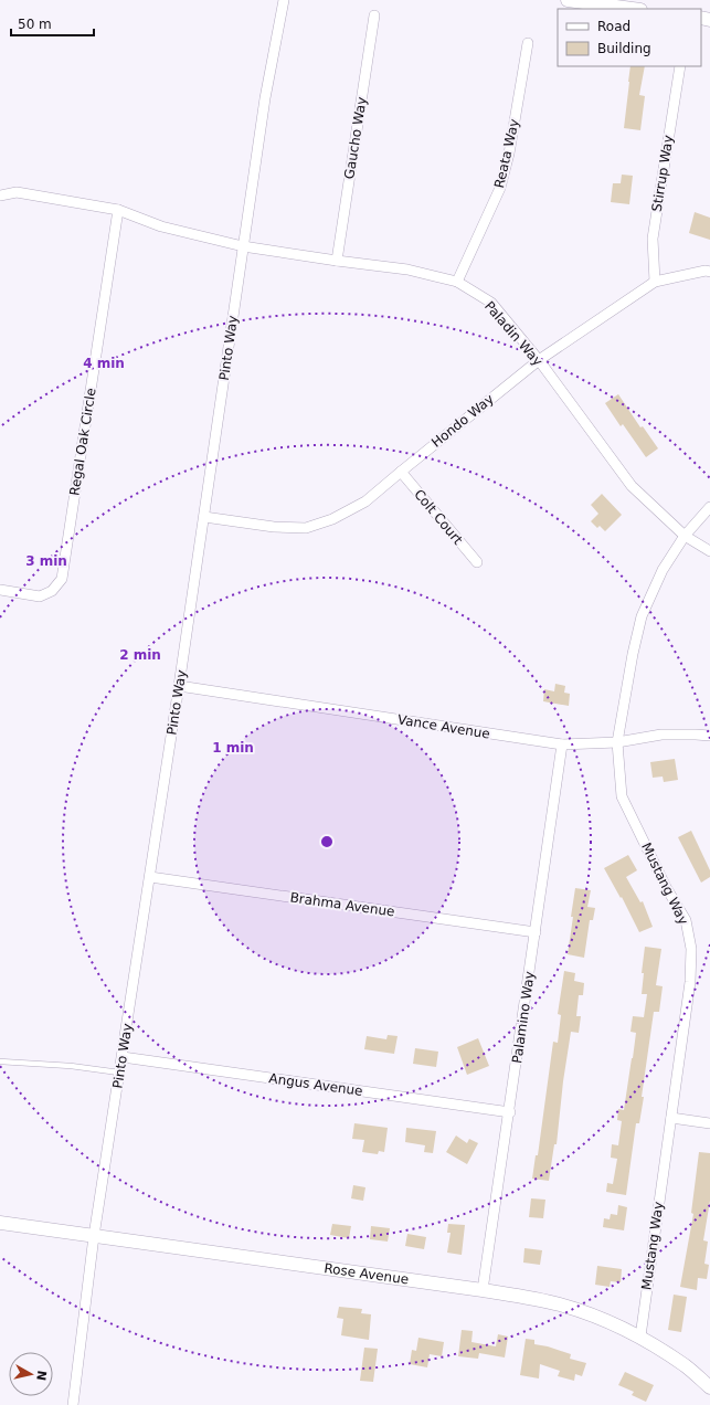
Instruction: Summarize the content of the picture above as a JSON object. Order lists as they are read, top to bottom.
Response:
{
  "streets": {
    "street": [
      "Gaucho Way",
      "Reata Way",
      "Stirrup Way",
      "Paladin Way",
      "Pinto Way",
      "Hondo Way",
      "Regal Oak Circle",
      "Colt Court",
      "Vance Avenue",
      "Mustang Way",
      "Brahma Avenue",
      "Palamino Way",
      "Angus Avenue",
      "Rose Avenue"
    ]
  },
  "crossings": [
    ["Gaucho Way", "Paladin Way"],
    ["Reata Way", "Paladin Way"],
    ["Stirrup Way", "Hondo Way"],
    ["Paladin Way", "Pinto Way"],
    ["Paladin Way", "Hondo Way"],
    ["Paladin Way", "Mustang Way"],
    ["Pinto Way", "Hondo Way"],
    ["Pinto Way", "Vance Avenue"],
    ["Pinto Way", "Brahma Avenue"],
    ["Pinto Way", "Angus Avenue"],
    ["Pinto Way", "Rose Avenue"],
    ["Hondo Way", "Colt Court"],
    ["Vance Avenue", "Mustang Way"],
    ["Vance Avenue", "Palamino Way"],
    ["Mustang Way", "Rose Avenue"],
    ["Brahma Avenue", "Palamino Way"],
    ["Palamino Way", "Angus Avenue"],
    ["Palamino Way", "Rose Avenue"]
  ],
  "legend": ["Road", "Building"],
  "scale_bar": "50 m",
  "north": "right",
  "rings": [
    "4 min",
    "3 min",
    "2 min",
    "1 min"
  ]
}
